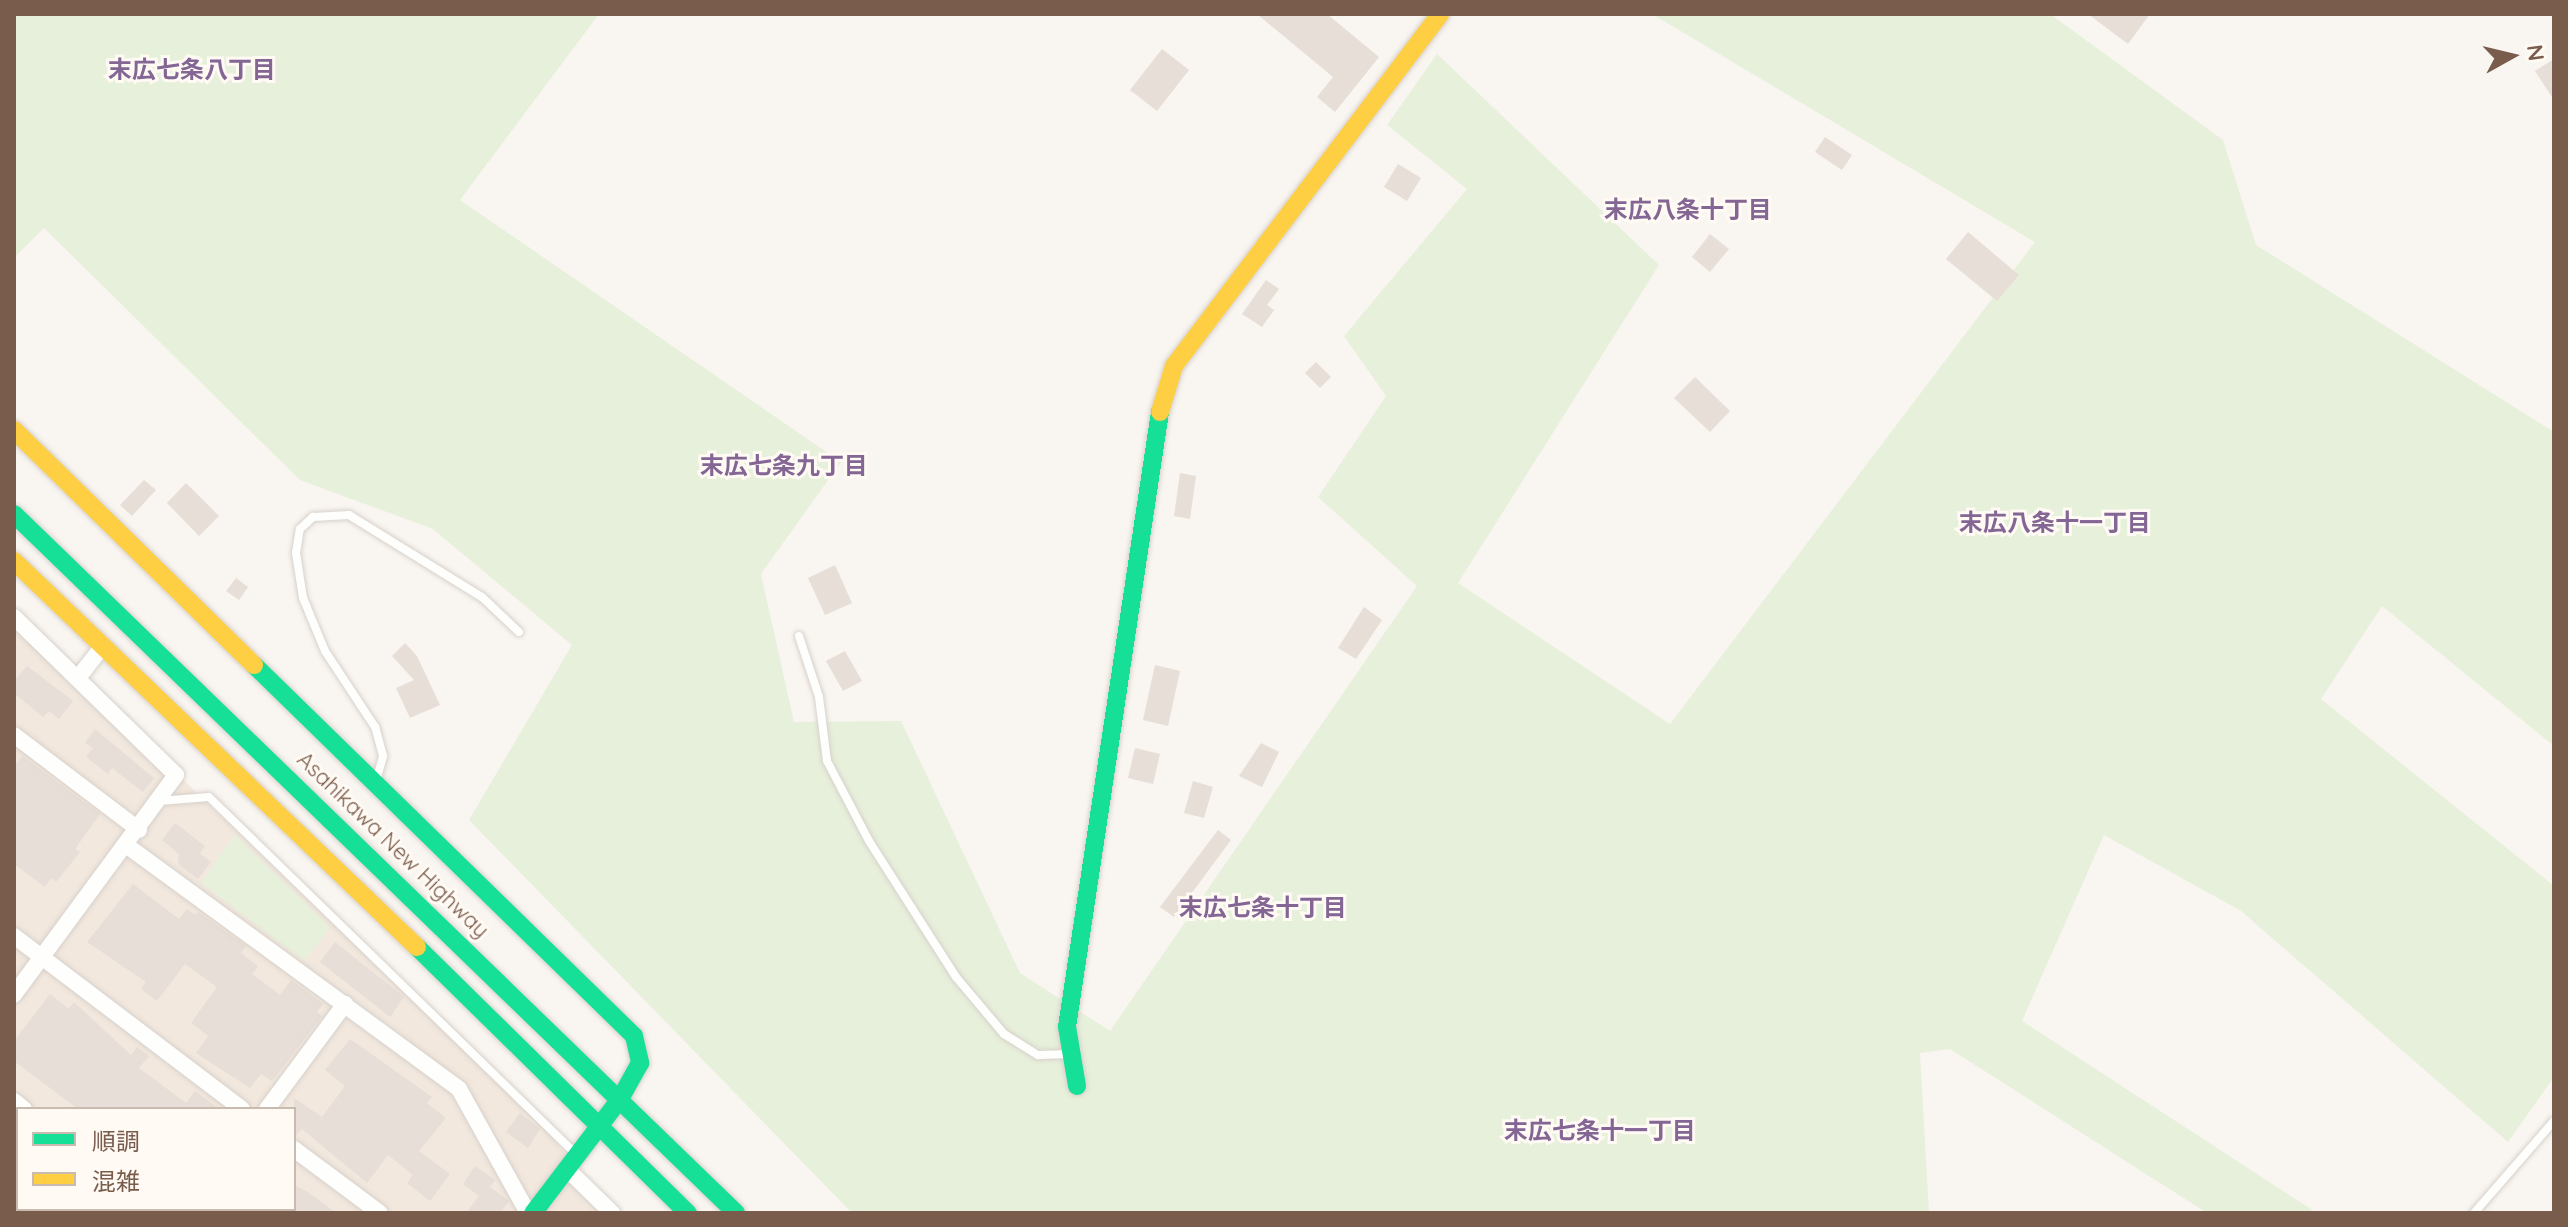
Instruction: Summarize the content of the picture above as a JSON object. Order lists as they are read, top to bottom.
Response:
{
  "streets": {
    "main road": ["Asahikawa New Highway"]
  },
  "districts": [
    "末広七条八丁目",
    "末広八条十丁目",
    "末広七条九丁目",
    "末広八条十一丁目",
    "末広七条十丁目",
    "末広七条十一丁目"
  ],
  "legend": ["順調", "混雑"],
  "north": "right"
}
